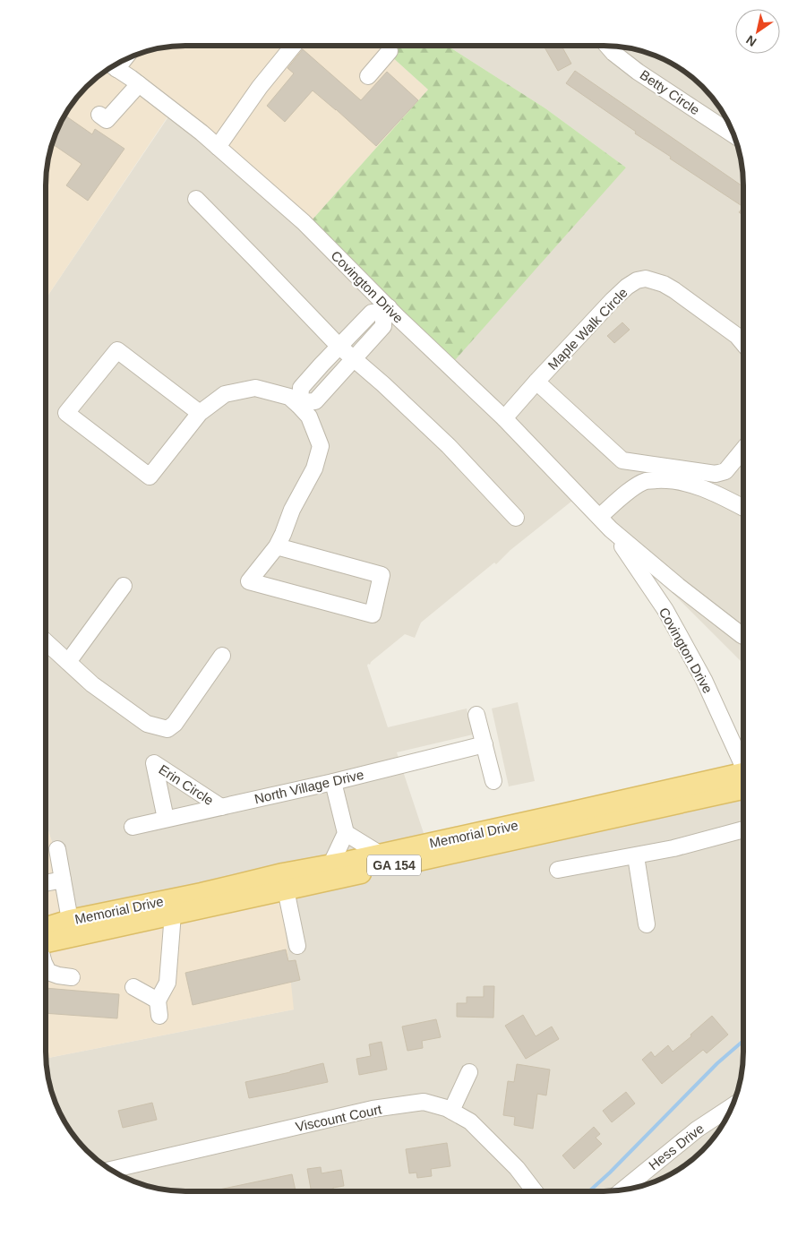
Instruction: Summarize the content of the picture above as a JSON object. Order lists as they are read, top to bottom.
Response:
{
  "streets": {
    "main road": ["Memorial Drive", "GA 154"],
    "street": [
      "Betty Circle",
      "Covington Drive",
      "Maple Walk Circle",
      "Erin Circle",
      "North Village Drive",
      "Viscount Court",
      "Hess Drive"
    ]
  },
  "crossings": [
    ["Covington Drive", "Maple Walk Circle"],
    ["Erin Circle", "North Village Drive"]
  ],
  "north": "bottom left"
}
